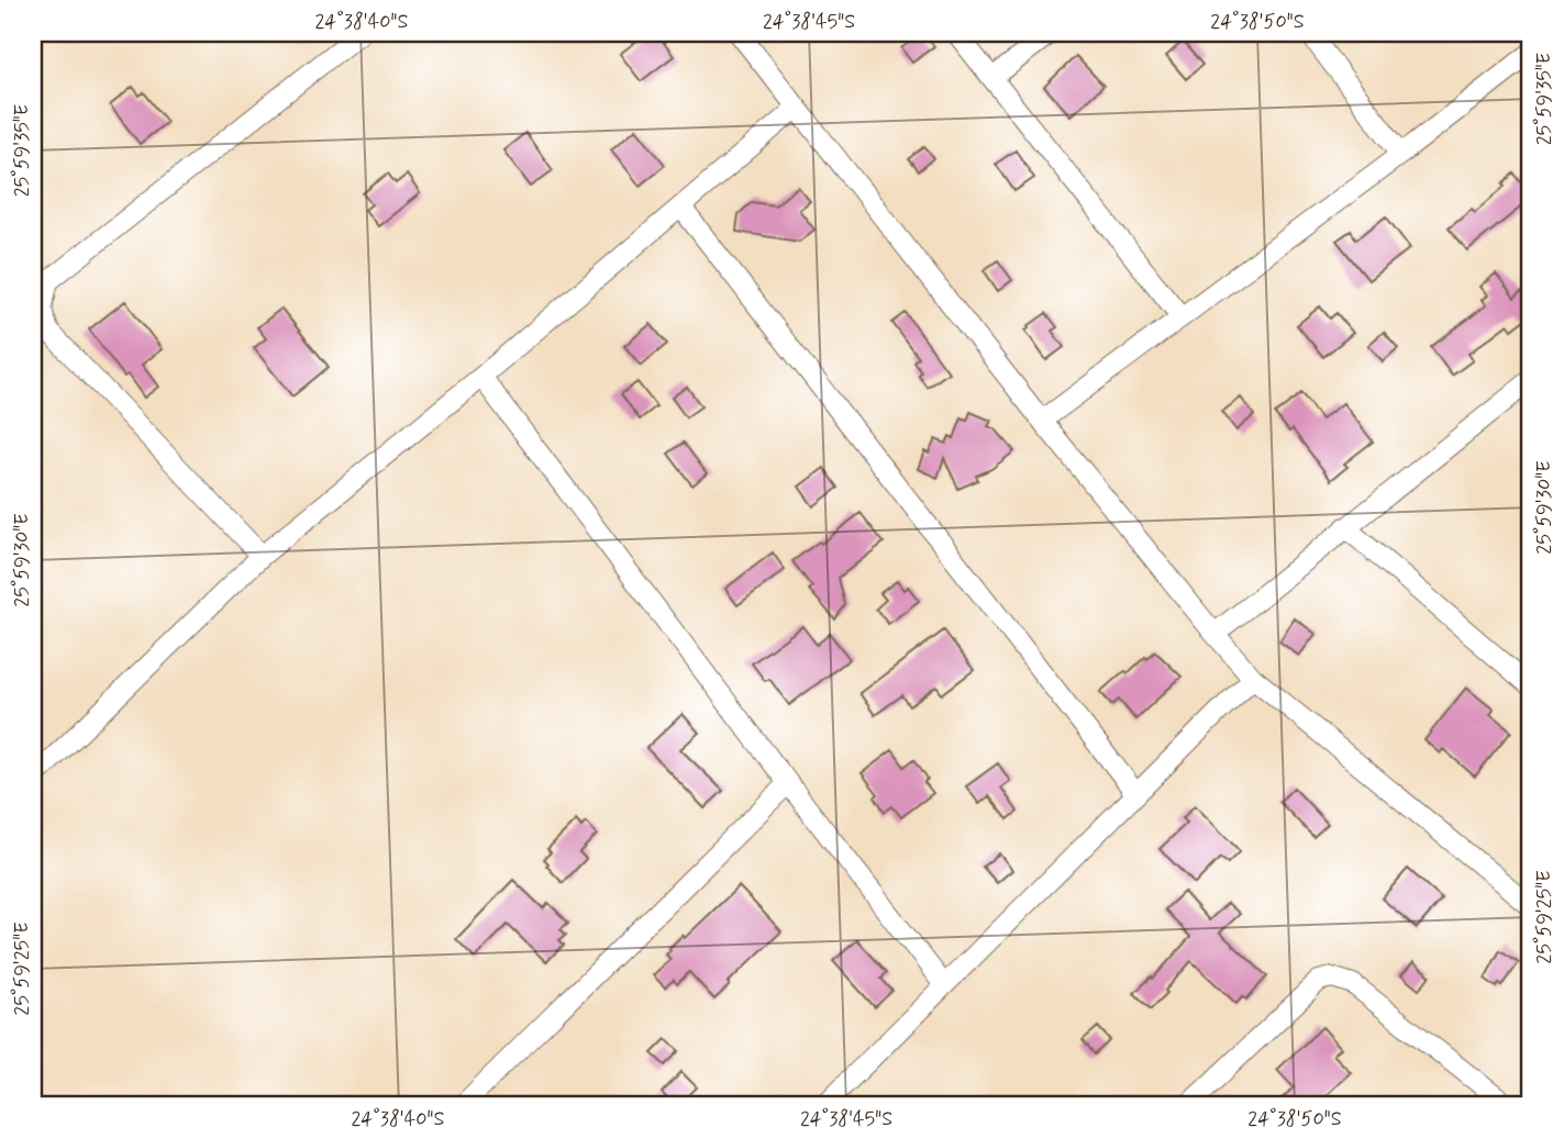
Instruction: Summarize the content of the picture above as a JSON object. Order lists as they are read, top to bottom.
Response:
{
  "coordinates": [
    "24°38'40\"S",
    "24°38'45\"S",
    "24°38'50\"S",
    "25°59'35\"E",
    "25°59'30\"E",
    "25°59'25\"E"
  ]
}
